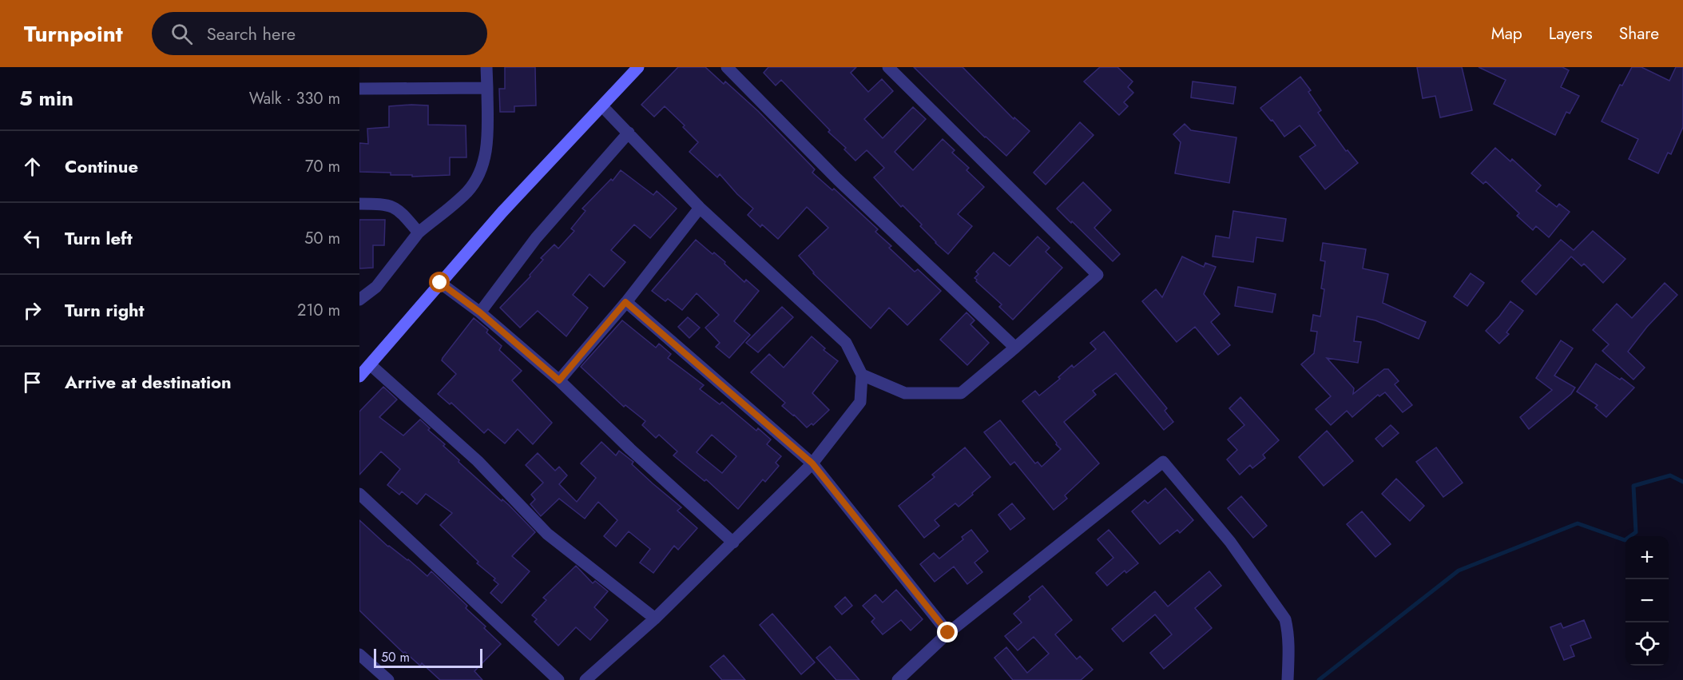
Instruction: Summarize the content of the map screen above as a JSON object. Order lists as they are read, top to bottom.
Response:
{
  "scale_bar": "50 m",
  "page": {
    "header": "Turnpoint",
    "search": "Search here",
    "nav": ["Map", "Layers", "Share"],
    "heading": ["5 min", "Walk · 330 m"],
    "list": [
      ["Continue", "70 m"],
      ["Turn left", "50 m"],
      ["Turn right", "210 m"],
      "Arrive at destination"
    ],
    "map_buttons": ["+", "−"],
    "scale": "50 m"
  }
}
